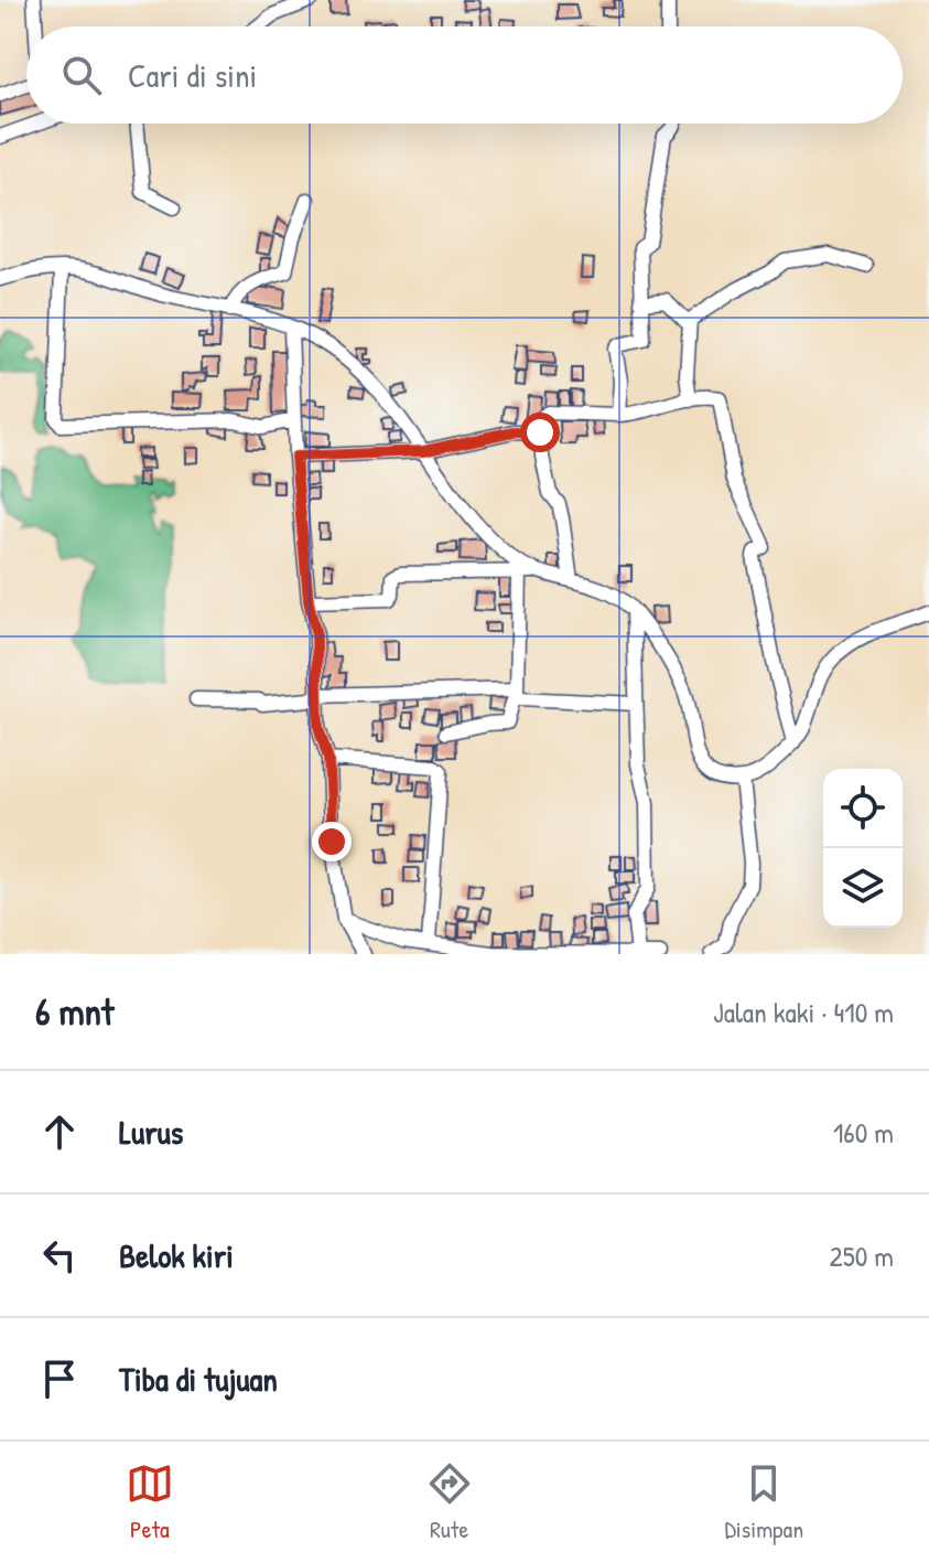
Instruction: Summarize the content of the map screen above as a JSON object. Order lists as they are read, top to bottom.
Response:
{
  "page": {
    "search": "Cari di sini",
    "heading": ["6 mnt", "Jalan kaki · 410 m"],
    "list": [
      ["Lurus", "160 m"],
      ["Belok kiri", "250 m"],
      "Tiba di tujuan"
    ],
    "nav": ["Peta", "Rute", "Disimpan"]
  }
}
